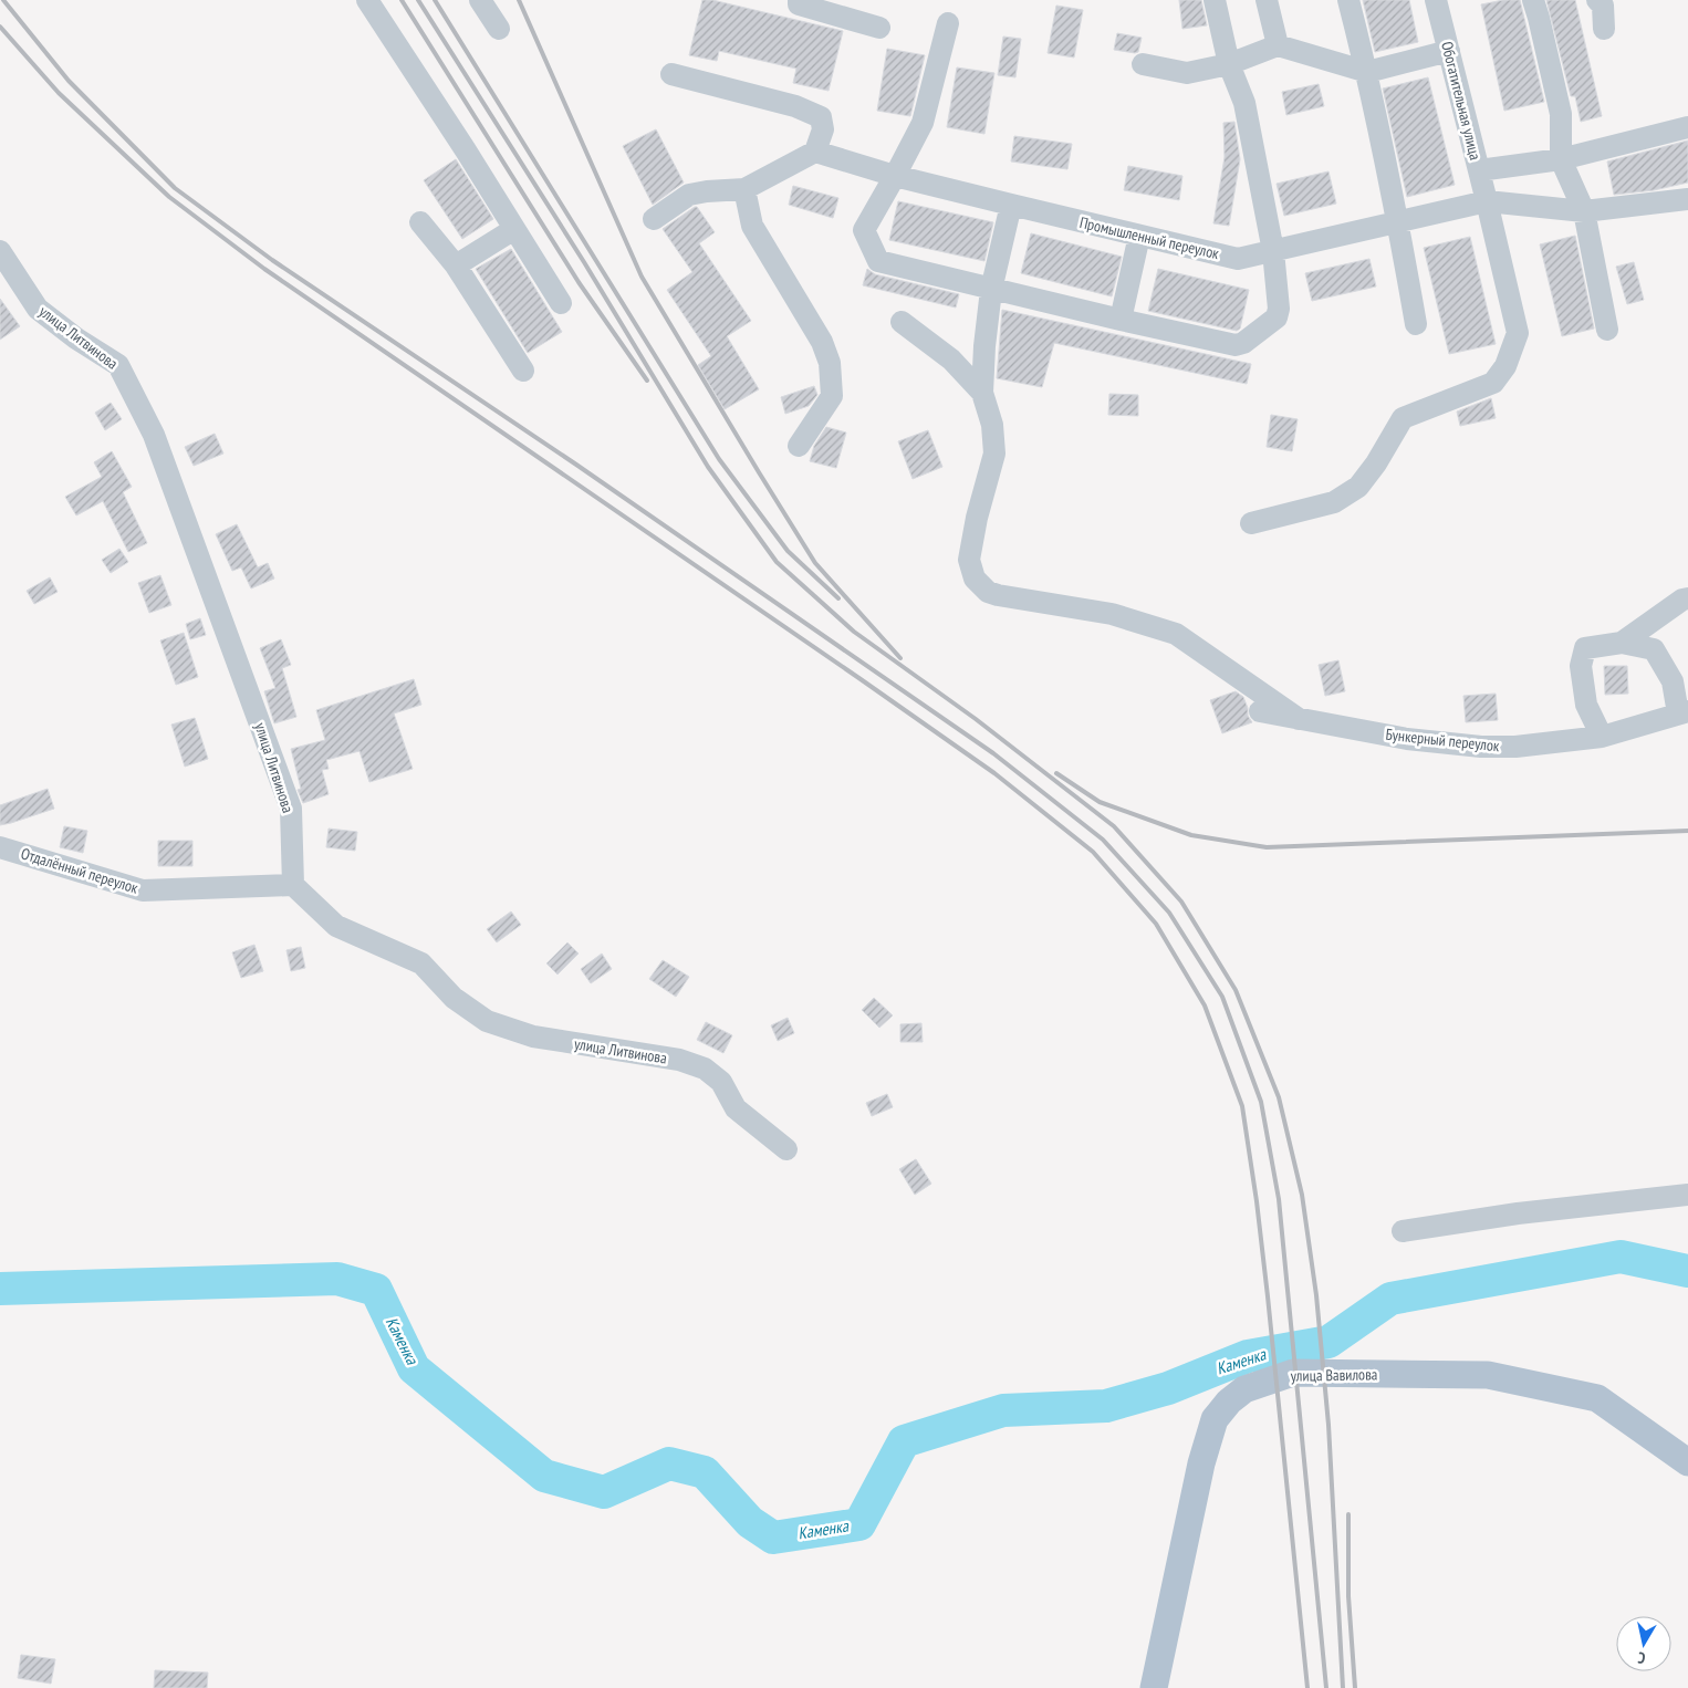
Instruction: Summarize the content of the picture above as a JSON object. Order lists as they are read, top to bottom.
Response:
{
  "streets": {
    "main road": ["улица Вавилова"],
    "street": [
      "Обогатительная улица",
      "Промышленный переулок",
      "улица Литвинова",
      "Бункерный переулок",
      "Отдалённый переулок"
    ]
  },
  "crossings": [
    ["Обогатительная улица", "Промышленный переулок"],
    ["улица Литвинова", "Отдалённый переулок"]
  ],
  "water": ["Каменка"],
  "north": "bottom"
}
